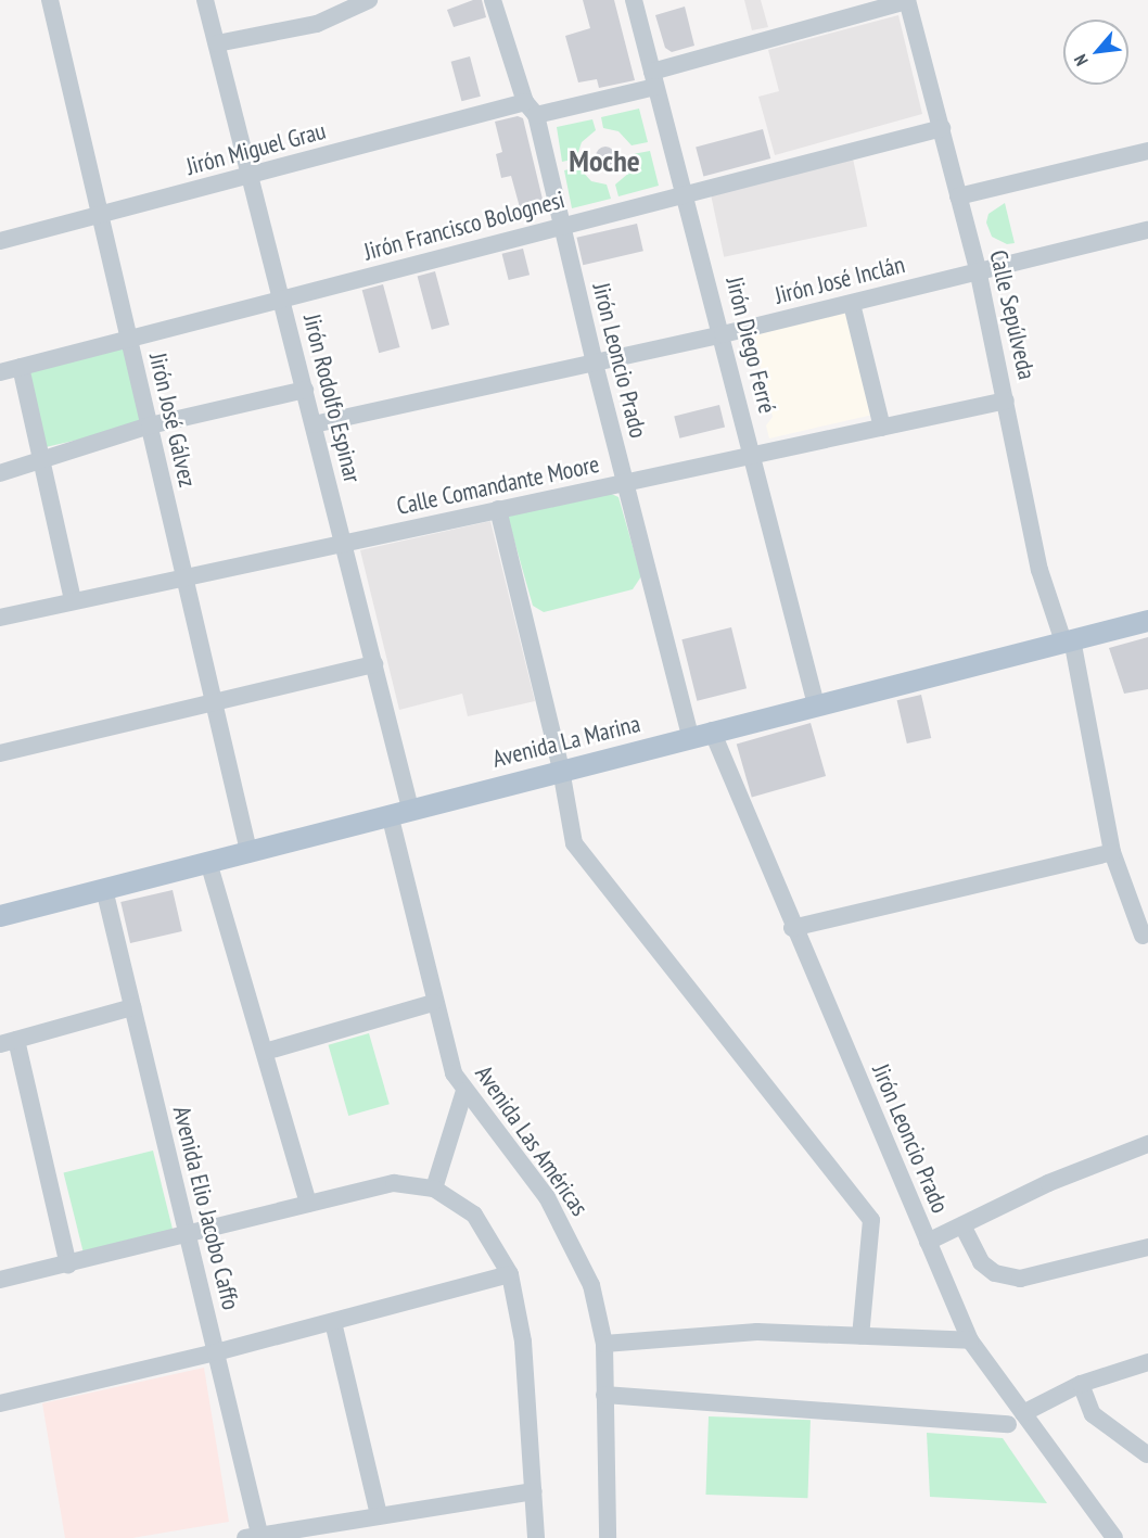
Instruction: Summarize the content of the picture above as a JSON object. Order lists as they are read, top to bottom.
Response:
{
  "streets": {
    "main road": ["Avenida La Marina"],
    "street": [
      "Jirón Miguel Grau",
      "Jirón Francisco Bolognesi",
      "Jirón José Inclán",
      "Calle Sepúlveda",
      "Jirón Diego Ferré",
      "Jirón Leoncio Prado",
      "Jirón Rodolfo Espinar",
      "Jirón José Gálvez",
      "Calle Comandante Moore",
      "Avenida Las Américas",
      "Avenida Elio Jacobo Caffo"
    ]
  },
  "crossings": [
    ["Jirón Miguel Grau", "Calle Sepúlveda"],
    ["Jirón Miguel Grau", "Jirón Diego Ferré"],
    ["Jirón Miguel Grau", "Jirón Leoncio Prado"],
    ["Jirón Miguel Grau", "Jirón Rodolfo Espinar"],
    ["Jirón Miguel Grau", "Jirón José Gálvez"],
    ["Jirón Francisco Bolognesi", "Calle Sepúlveda"],
    ["Jirón Francisco Bolognesi", "Jirón Diego Ferré"],
    ["Jirón Francisco Bolognesi", "Jirón Leoncio Prado"],
    ["Jirón Francisco Bolognesi", "Jirón Rodolfo Espinar"],
    ["Jirón Francisco Bolognesi", "Jirón José Gálvez"],
    ["Jirón José Inclán", "Calle Sepúlveda"],
    ["Jirón José Inclán", "Jirón Diego Ferré"],
    ["Jirón José Inclán", "Jirón Leoncio Prado"],
    ["Jirón José Inclán", "Jirón Rodolfo Espinar"],
    ["Calle Sepúlveda", "Calle Comandante Moore"],
    ["Calle Sepúlveda", "Avenida La Marina"],
    ["Jirón Diego Ferré", "Calle Comandante Moore"],
    ["Jirón Diego Ferré", "Avenida La Marina"],
    ["Jirón Leoncio Prado", "Calle Comandante Moore"],
    ["Jirón Leoncio Prado", "Avenida La Marina"],
    ["Jirón Rodolfo Espinar", "Calle Comandante Moore"],
    ["Jirón Rodolfo Espinar", "Avenida La Marina"],
    ["Jirón Rodolfo Espinar", "Avenida Las Américas"],
    ["Jirón José Gálvez", "Calle Comandante Moore"],
    ["Jirón José Gálvez", "Avenida La Marina"],
    ["Avenida La Marina", "Avenida Las Américas"],
    ["Avenida La Marina", "Avenida Elio Jacobo Caffo"]
  ],
  "districts": ["Moche"],
  "north": "bottom left"
}
